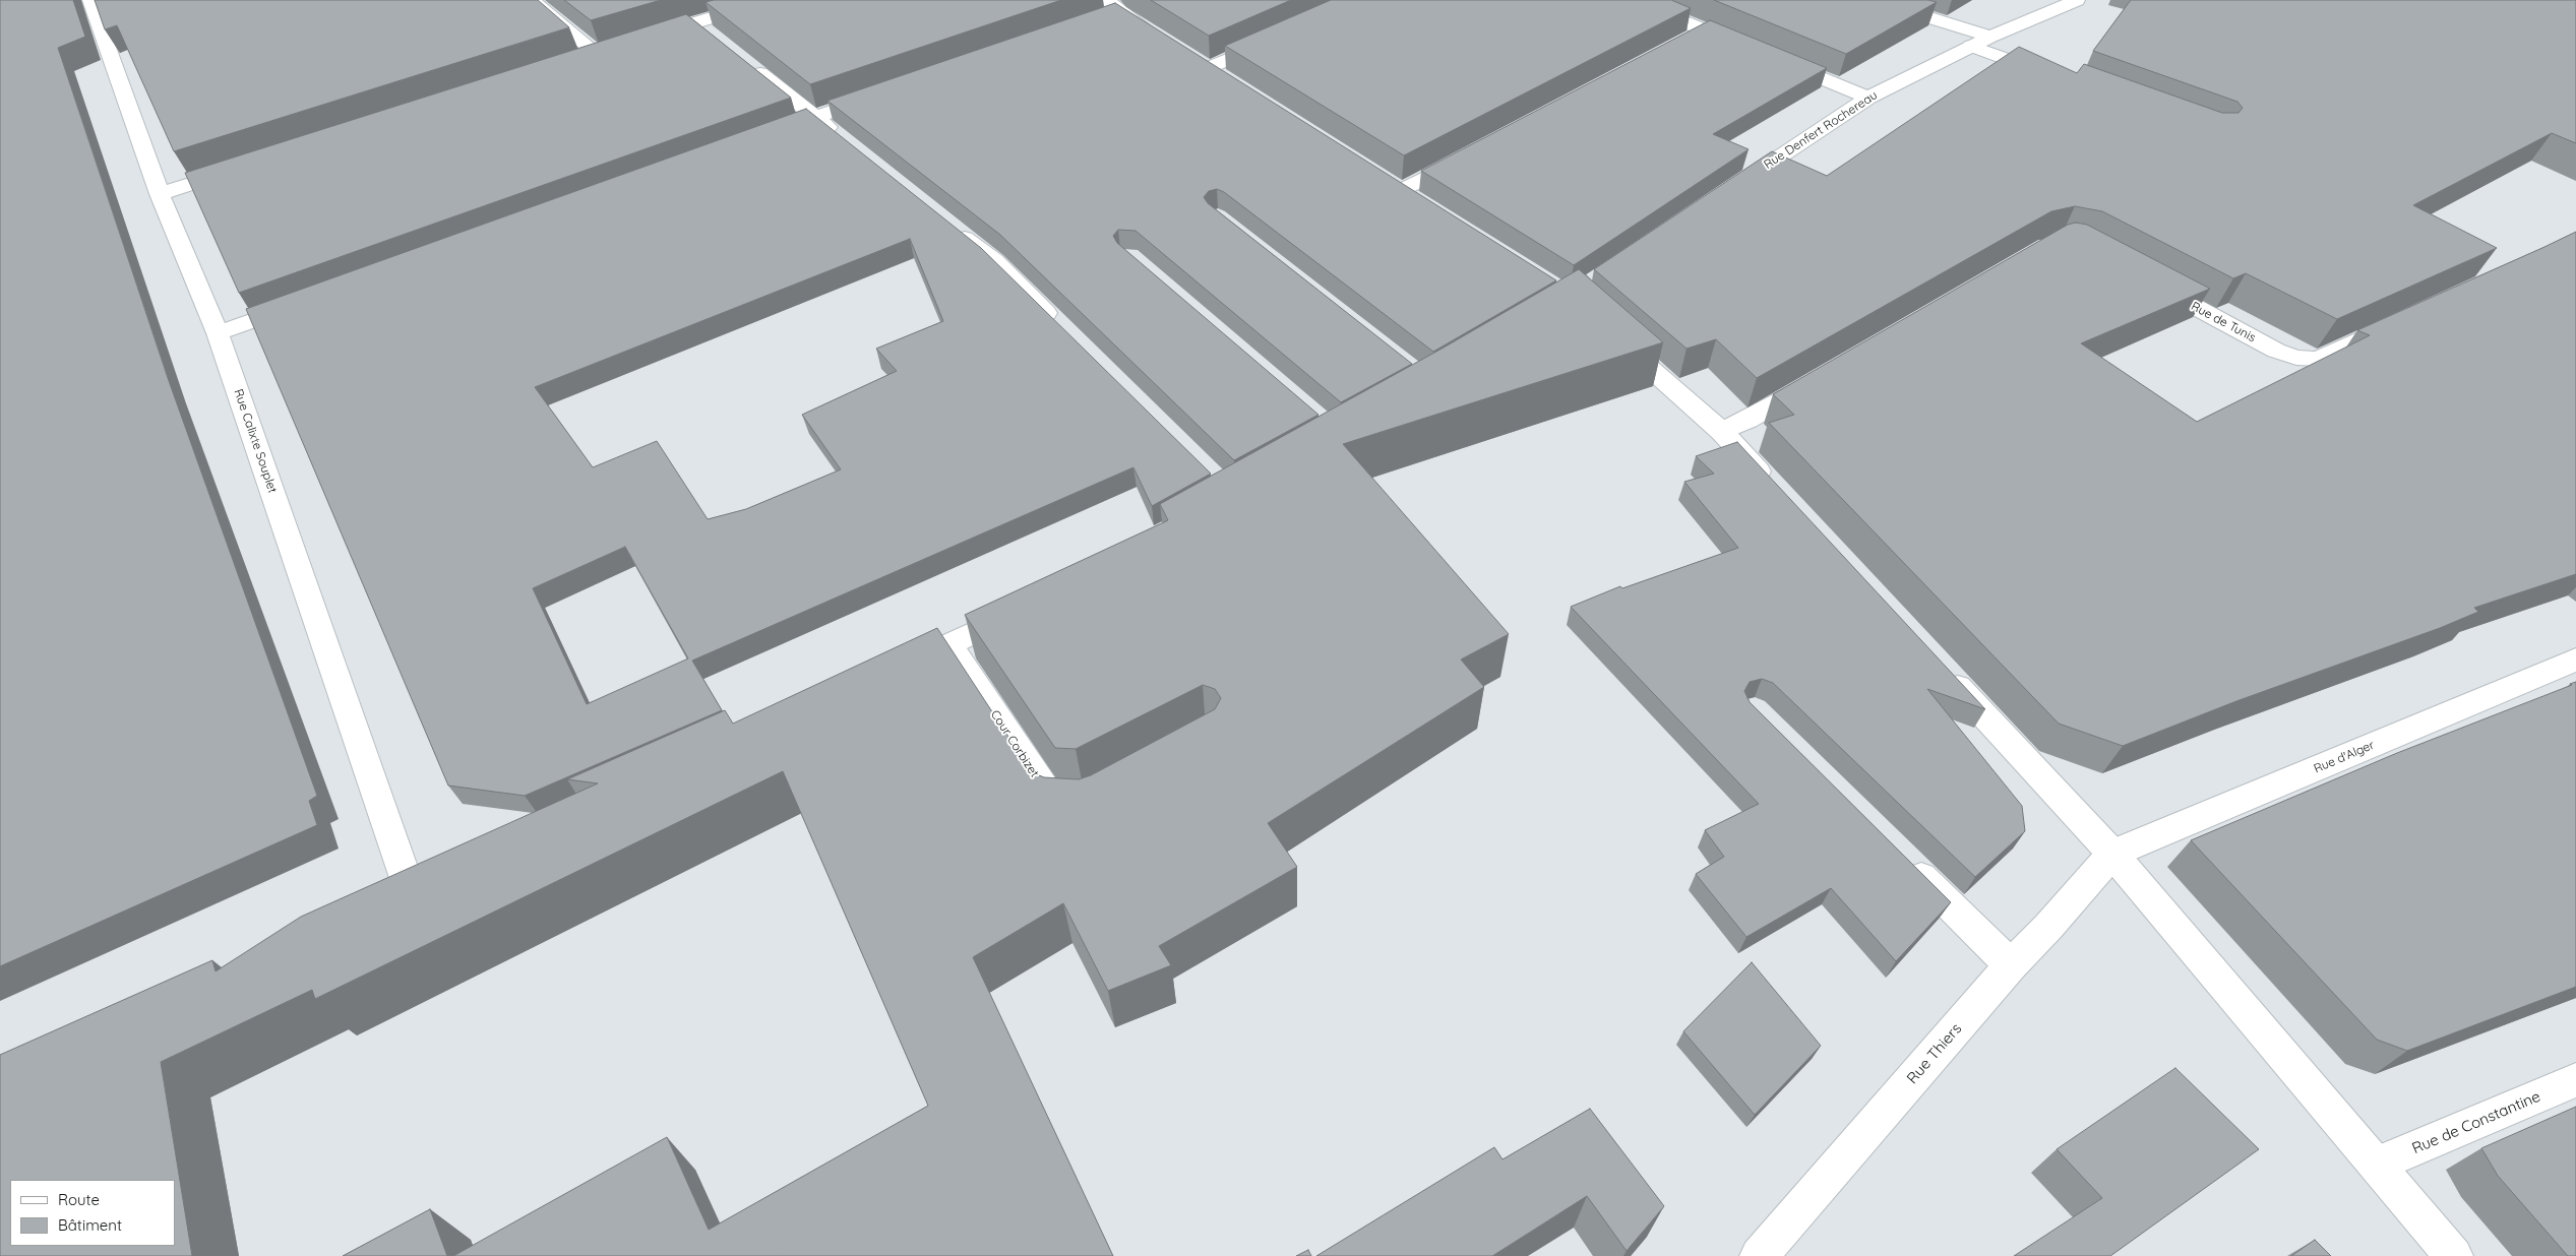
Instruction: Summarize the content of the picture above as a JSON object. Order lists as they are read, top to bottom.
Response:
{
  "streets": {
    "street": [
      "Rue Denfert Rochereau",
      "Rue de Tunis",
      "Rue Calixte Souplet",
      "Cour Corbizet",
      "Rue d'Alger",
      "Rue Thiers",
      "Rue de Constantine"
    ]
  },
  "crossings": [
    ["Rue d'Alger", "Rue Thiers"]
  ],
  "legend": ["Route", "Bâtiment"]
}
